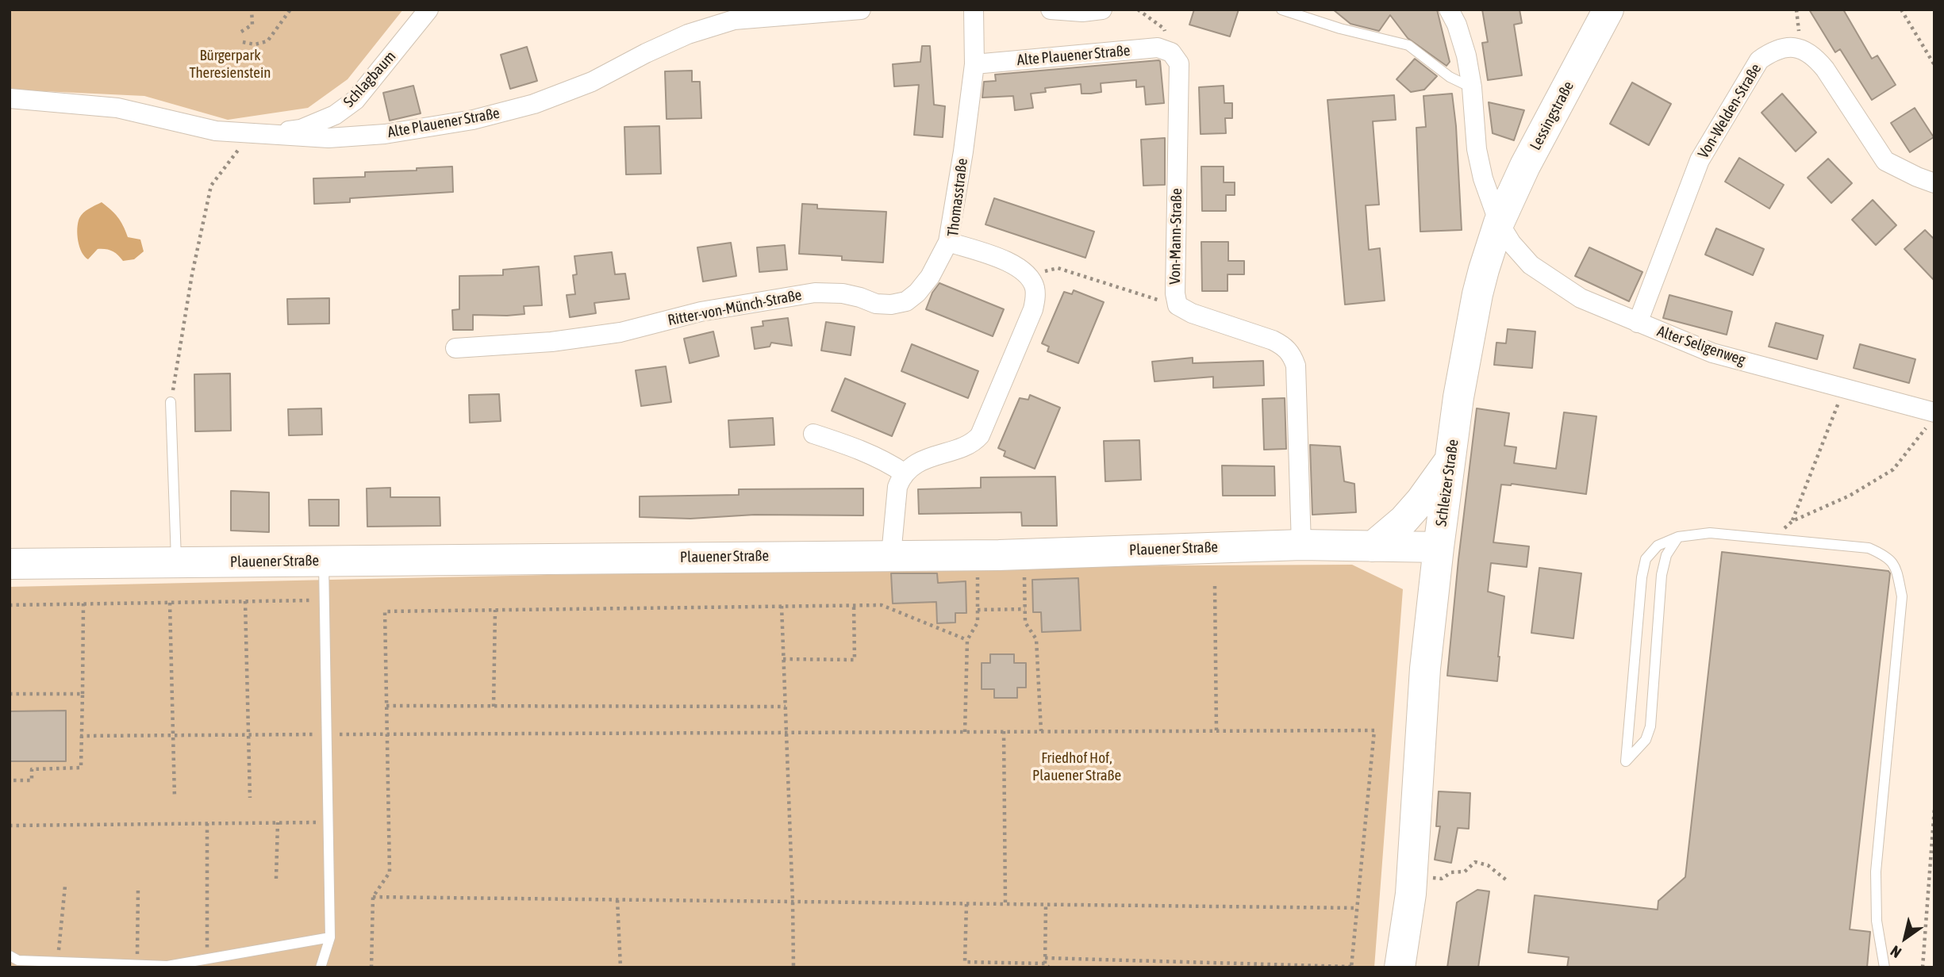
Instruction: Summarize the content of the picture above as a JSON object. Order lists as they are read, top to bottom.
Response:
{
  "streets": {
    "main road": ["Lessingstraße", "Schleizer Straße", "Plauener Straße"],
    "street": [
      "Alte Plauener Straße",
      "Schlagbaum",
      "Von-Welden-Straße",
      "Thomasstraße",
      "Von-Mann-Straße",
      "Ritter-von-Münch-Straße",
      "Alter Seligenweg"
    ]
  },
  "crossings": [
    ["Alte Plauener Straße", "Schlagbaum"],
    ["Alte Plauener Straße", "Thomasstraße"],
    ["Alte Plauener Straße", "Von-Mann-Straße"],
    ["Von-Welden-Straße", "Alter Seligenweg"],
    ["Lessingstraße", "Alter Seligenweg"],
    ["Lessingstraße", "Schleizer Straße"],
    ["Thomasstraße", "Ritter-von-Münch-Straße"],
    ["Von-Mann-Straße", "Plauener Straße"],
    ["Alter Seligenweg", "Schleizer Straße"],
    ["Schleizer Straße", "Plauener Straße"]
  ],
  "parks": ["Bürgerpark Theresienstein", "Friedhof Hof, Plauener Straße"],
  "north": "bottom left"
}
